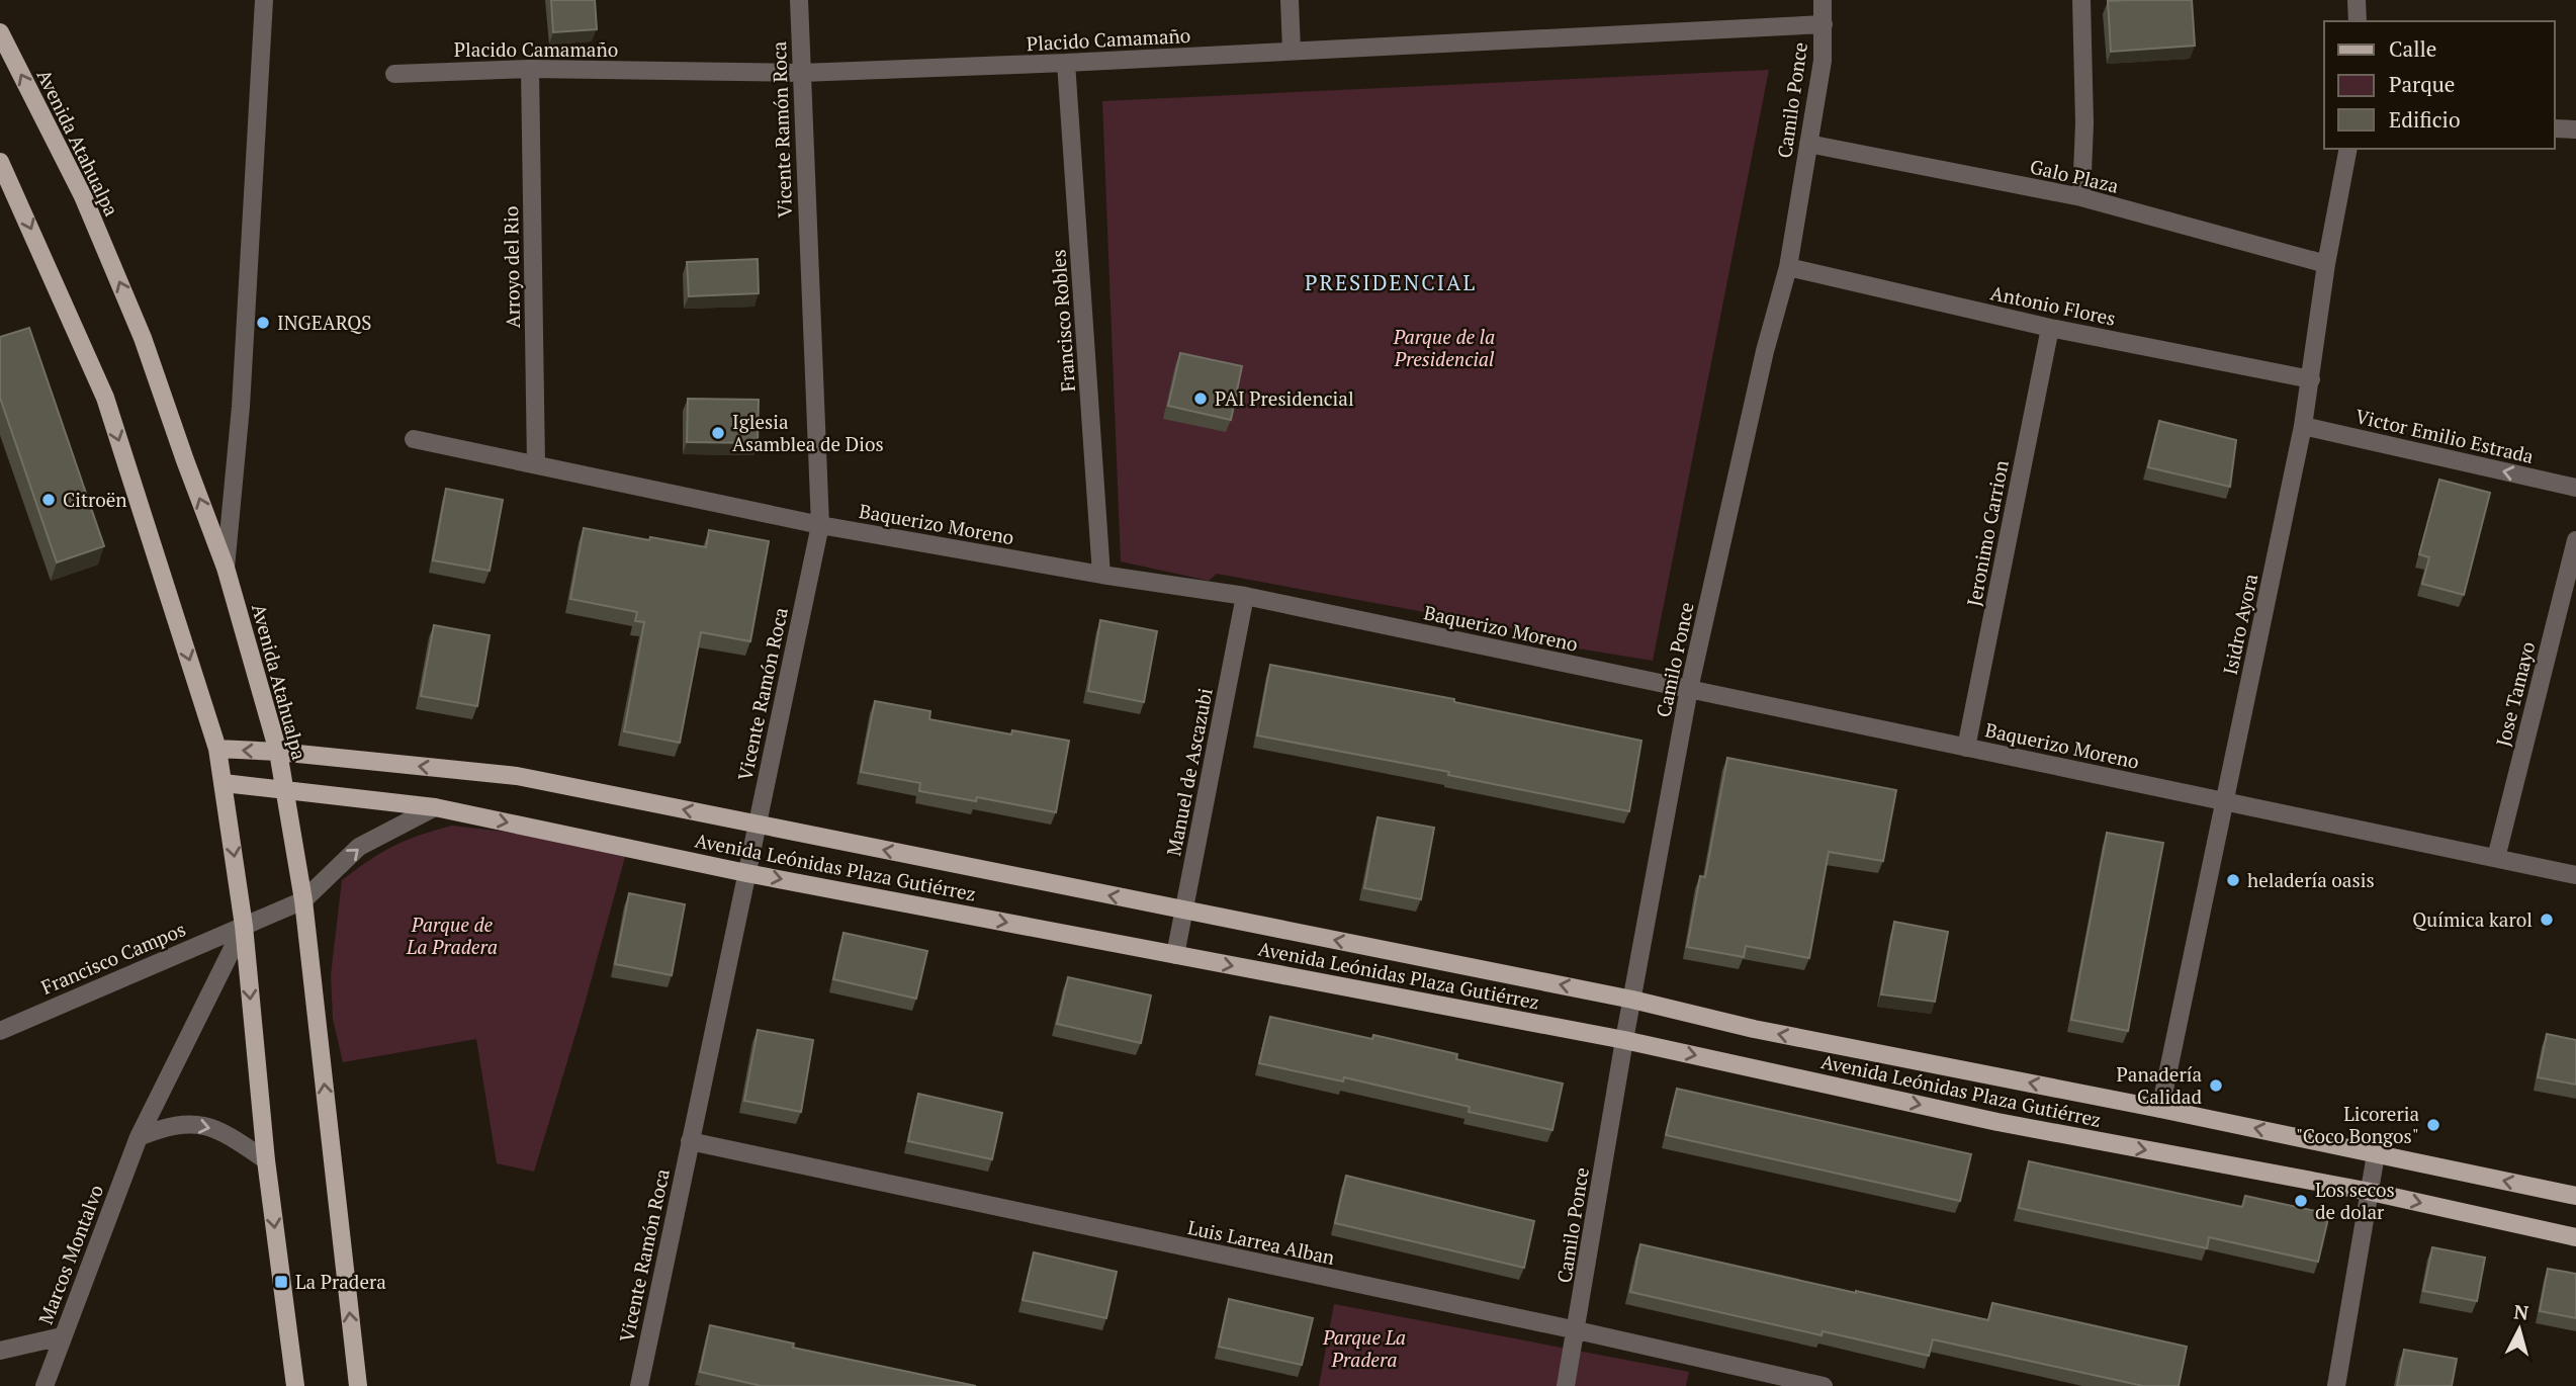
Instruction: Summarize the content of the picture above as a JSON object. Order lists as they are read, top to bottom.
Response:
{
  "streets": {
    "main road": ["Avenida Atahualpa", "Avenida Leónidas Plaza Gutiérrez"],
    "street": [
      "Placido Camamaño",
      "Camilo Ponce",
      "Vicente Ramón Roca",
      "Galo Plaza",
      "Arroyo del Rio",
      "Antonio Flores",
      "Francisco Robles",
      "Victor Emilio Estrada",
      "Baquerizo Moreno",
      "Jeronimo Carrion",
      "Isidro Ayora",
      "Jose Tamayo",
      "Manuel de Ascazubi",
      "Francisco Campos",
      "Luis Larrea Alban",
      "Marcos Montalvo"
    ]
  },
  "crossings": [
    ["Placido Camamaño", "Camilo Ponce"],
    ["Placido Camamaño", "Vicente Ramón Roca"],
    ["Placido Camamaño", "Arroyo del Rio"],
    ["Placido Camamaño", "Francisco Robles"],
    ["Camilo Ponce", "Galo Plaza"],
    ["Camilo Ponce", "Antonio Flores"],
    ["Camilo Ponce", "Baquerizo Moreno"],
    ["Camilo Ponce", "Avenida Leónidas Plaza Gutiérrez"],
    ["Camilo Ponce", "Luis Larrea Alban"],
    ["Vicente Ramón Roca", "Baquerizo Moreno"],
    ["Vicente Ramón Roca", "Avenida Leónidas Plaza Gutiérrez"],
    ["Vicente Ramón Roca", "Luis Larrea Alban"],
    ["Avenida Atahualpa", "Avenida Leónidas Plaza Gutiérrez"],
    ["Galo Plaza", "Isidro Ayora"],
    ["Arroyo del Rio", "Baquerizo Moreno"],
    ["Antonio Flores", "Jeronimo Carrion"],
    ["Antonio Flores", "Isidro Ayora"],
    ["Francisco Robles", "Baquerizo Moreno"],
    ["Victor Emilio Estrada", "Isidro Ayora"],
    ["Baquerizo Moreno", "Jeronimo Carrion"],
    ["Baquerizo Moreno", "Isidro Ayora"],
    ["Baquerizo Moreno", "Jose Tamayo"],
    ["Baquerizo Moreno", "Manuel de Ascazubi"],
    ["Isidro Ayora", "Avenida Leónidas Plaza Gutiérrez"],
    ["Manuel de Ascazubi", "Avenida Leónidas Plaza Gutiérrez"],
    ["Francisco Campos", "Marcos Montalvo"]
  ],
  "one_way": ["Victor Emilio Estrada"],
  "districts": ["PRESIDENCIAL"],
  "parks": ["Parque de la Presidencial", "Parque de La Pradera", "Parque La Pradera"],
  "places": {
    "other": [
      "INGEARQS",
      "PAI Presidencial",
      "Iglesia Asamblea de Dios",
      "Citroën",
      "heladería oasis",
      "Química karol",
      "Panadería Calidad",
      "Licoreria \"Coco Bongos\"",
      "Los secos de dolar"
    ],
    "transit": ["La Pradera"]
  },
  "legend": ["Calle", "Parque", "Edificio"],
  "north": "top"
}
